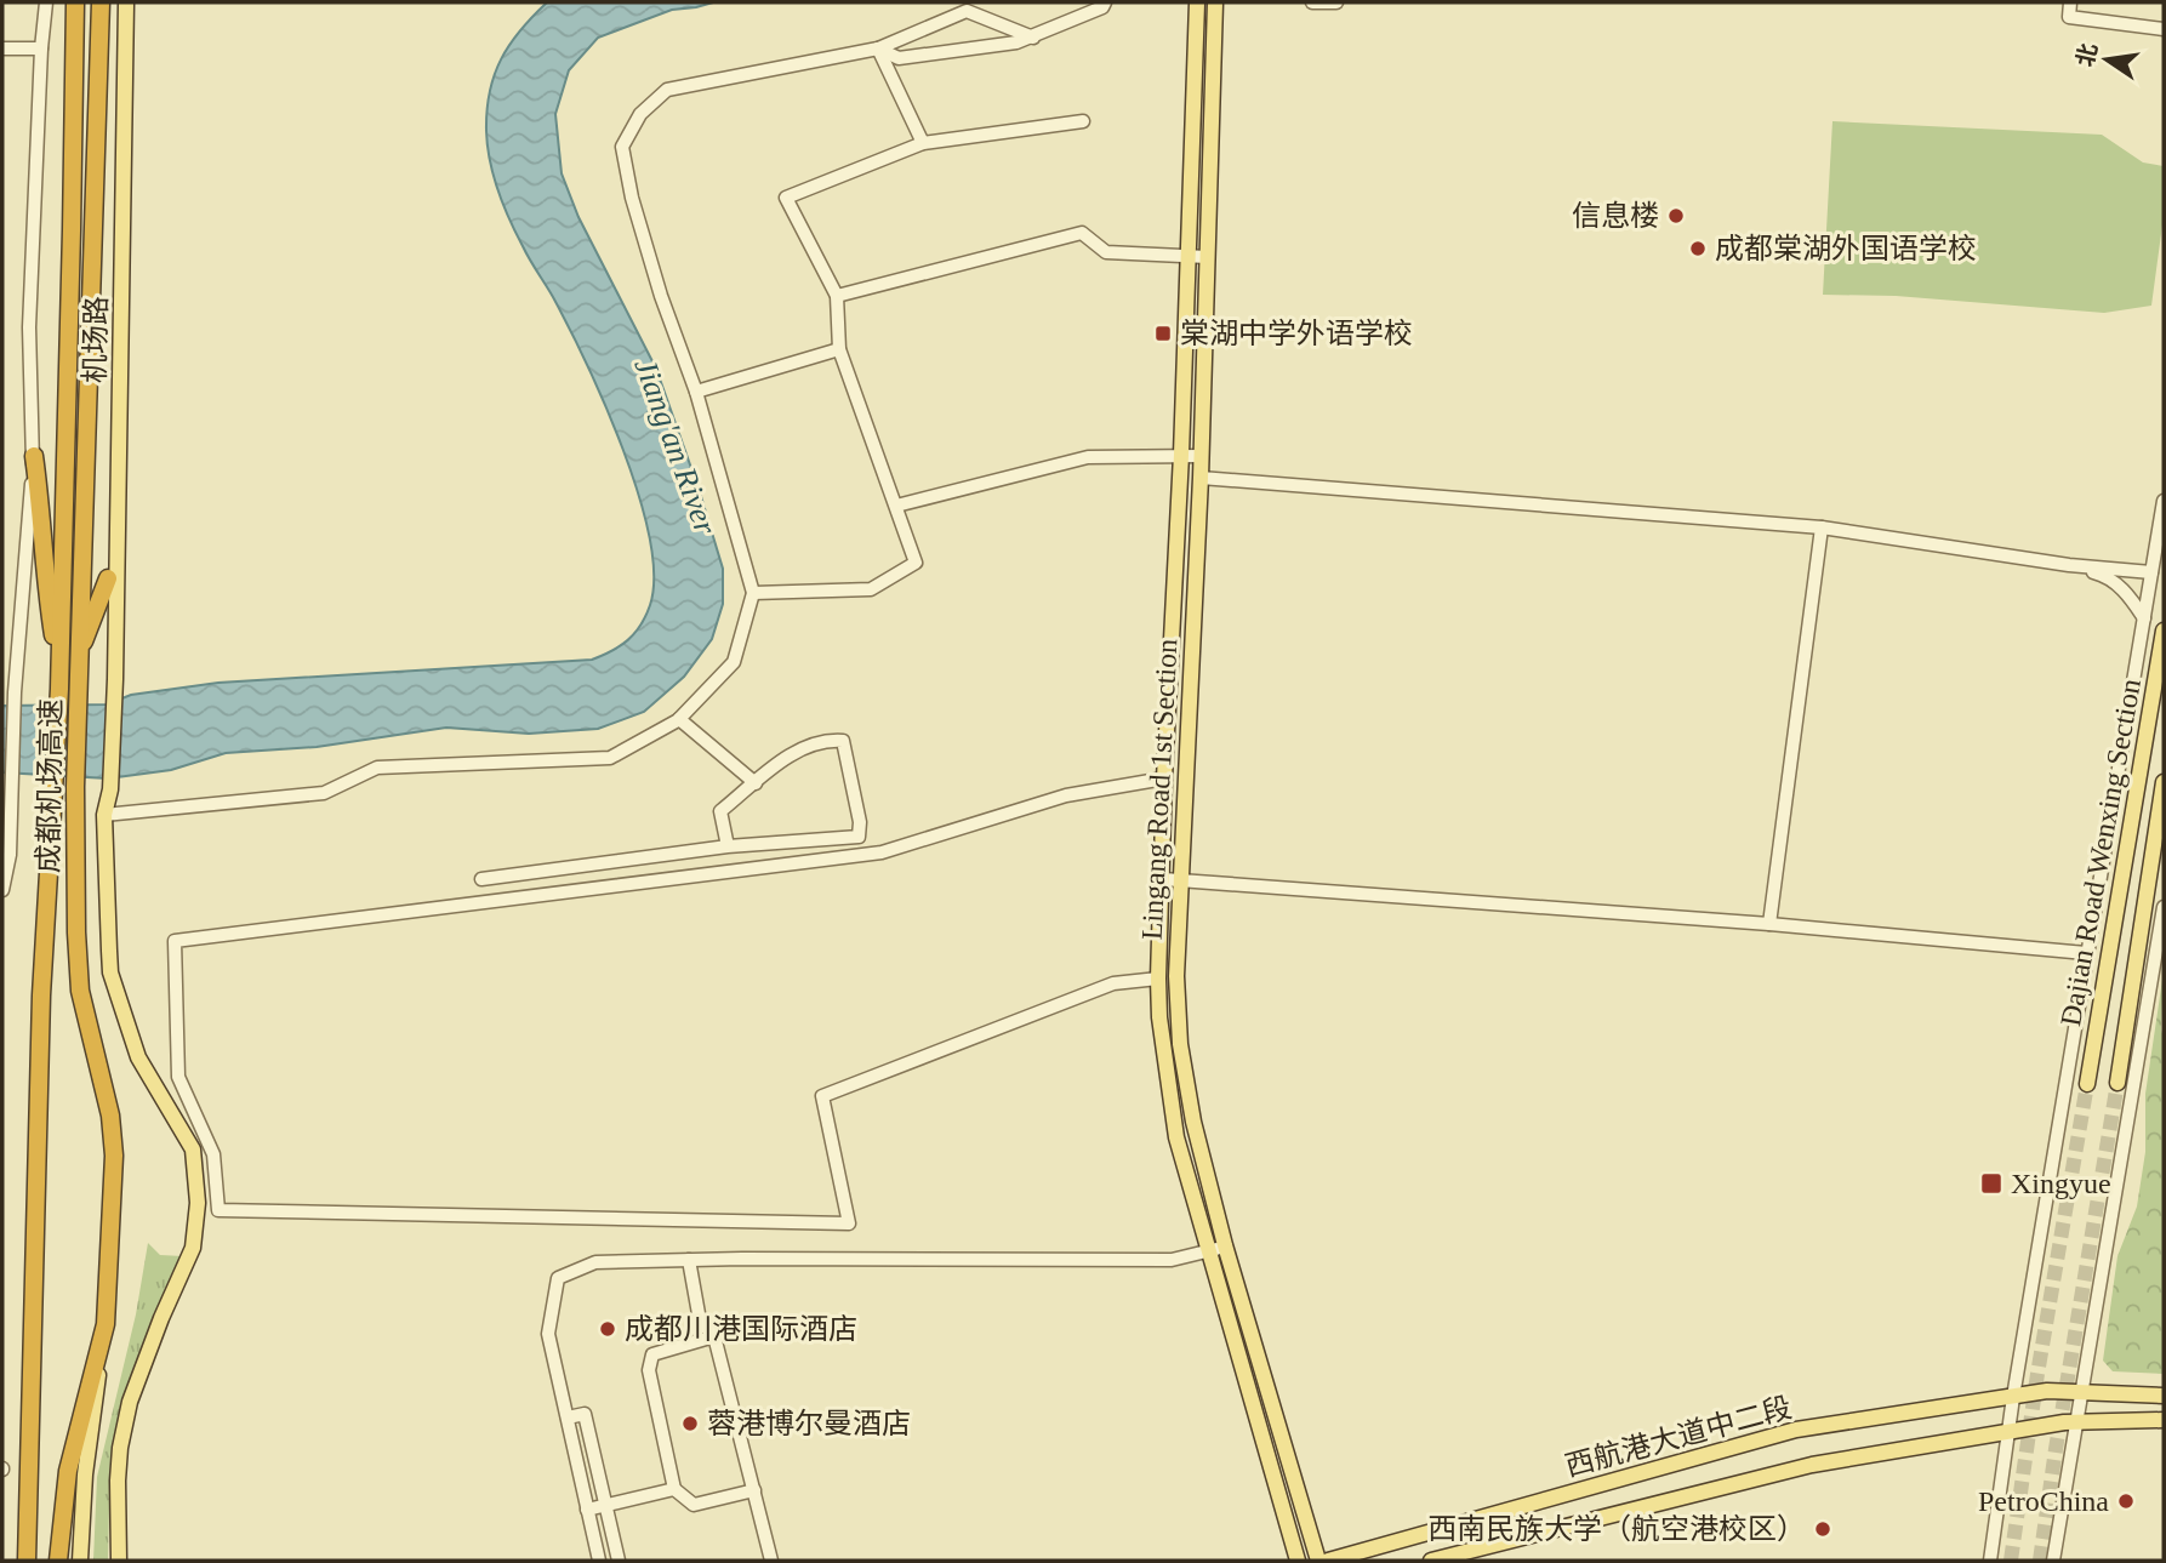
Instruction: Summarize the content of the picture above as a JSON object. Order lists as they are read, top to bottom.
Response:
{
  "streets": {
    "highway": ["成都机场高速"],
    "main road": [
      "机场路",
      "Lingang Road 1st Section",
      "Dajian Road Wenxing Section",
      "西航港大道中二段"
    ]
  },
  "water": ["Jiang'an River"],
  "places": {
    "other": [
      "信息楼",
      "成都棠湖外国语学校",
      "成都川港国际酒店",
      "蓉港博尔曼酒店",
      "PetroChina",
      "西南民族大学（航空港校区）"
    ],
    "transit": ["棠湖中学外语学校", "Xingyue"]
  },
  "north": "left"
}
